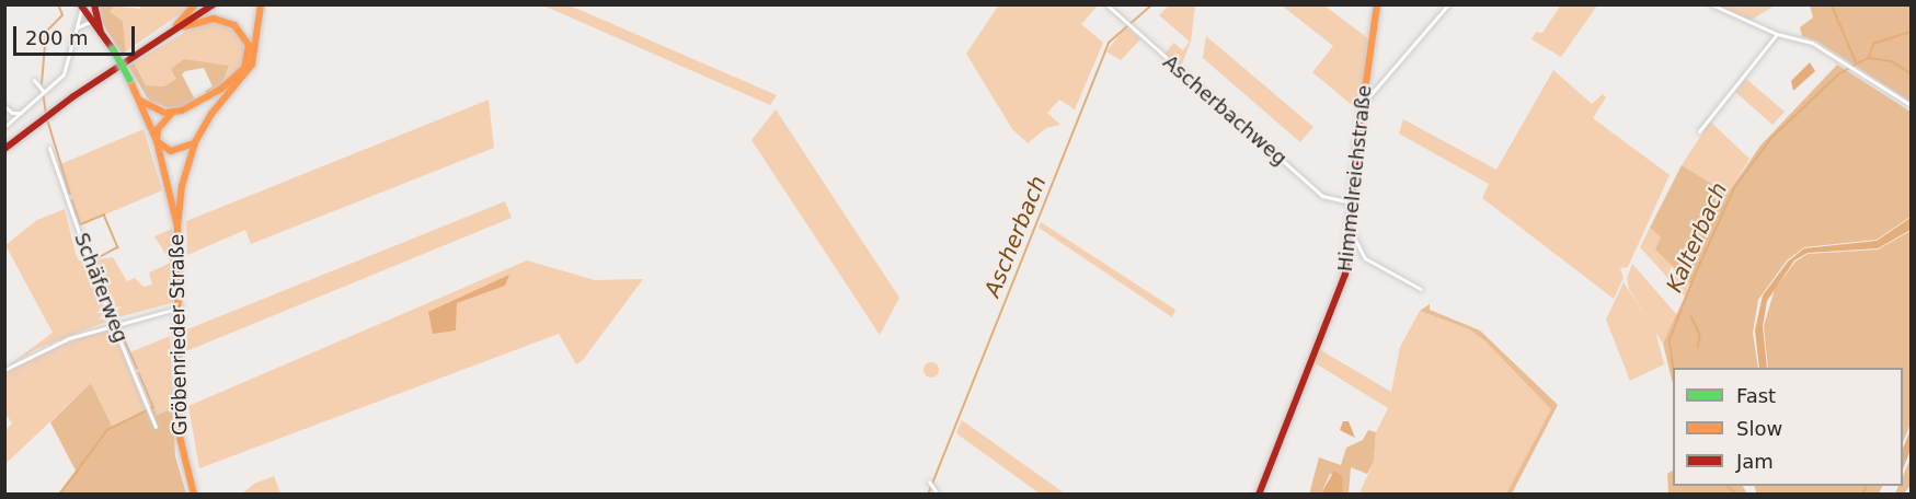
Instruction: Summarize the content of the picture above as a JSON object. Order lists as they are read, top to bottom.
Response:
{
  "streets": {
    "main road": ["Himmelreichstraße", "Gröbenrieder Straße"],
    "street": ["Ascherbachweg", "Schäferweg"]
  },
  "crossings": [
    ["Ascherbachweg", "Himmelreichstraße"]
  ],
  "water": ["Ascherbach", "Kalterbach"],
  "legend": ["Fast", "Slow", "Jam"],
  "scale_bar": "200 m"
}
